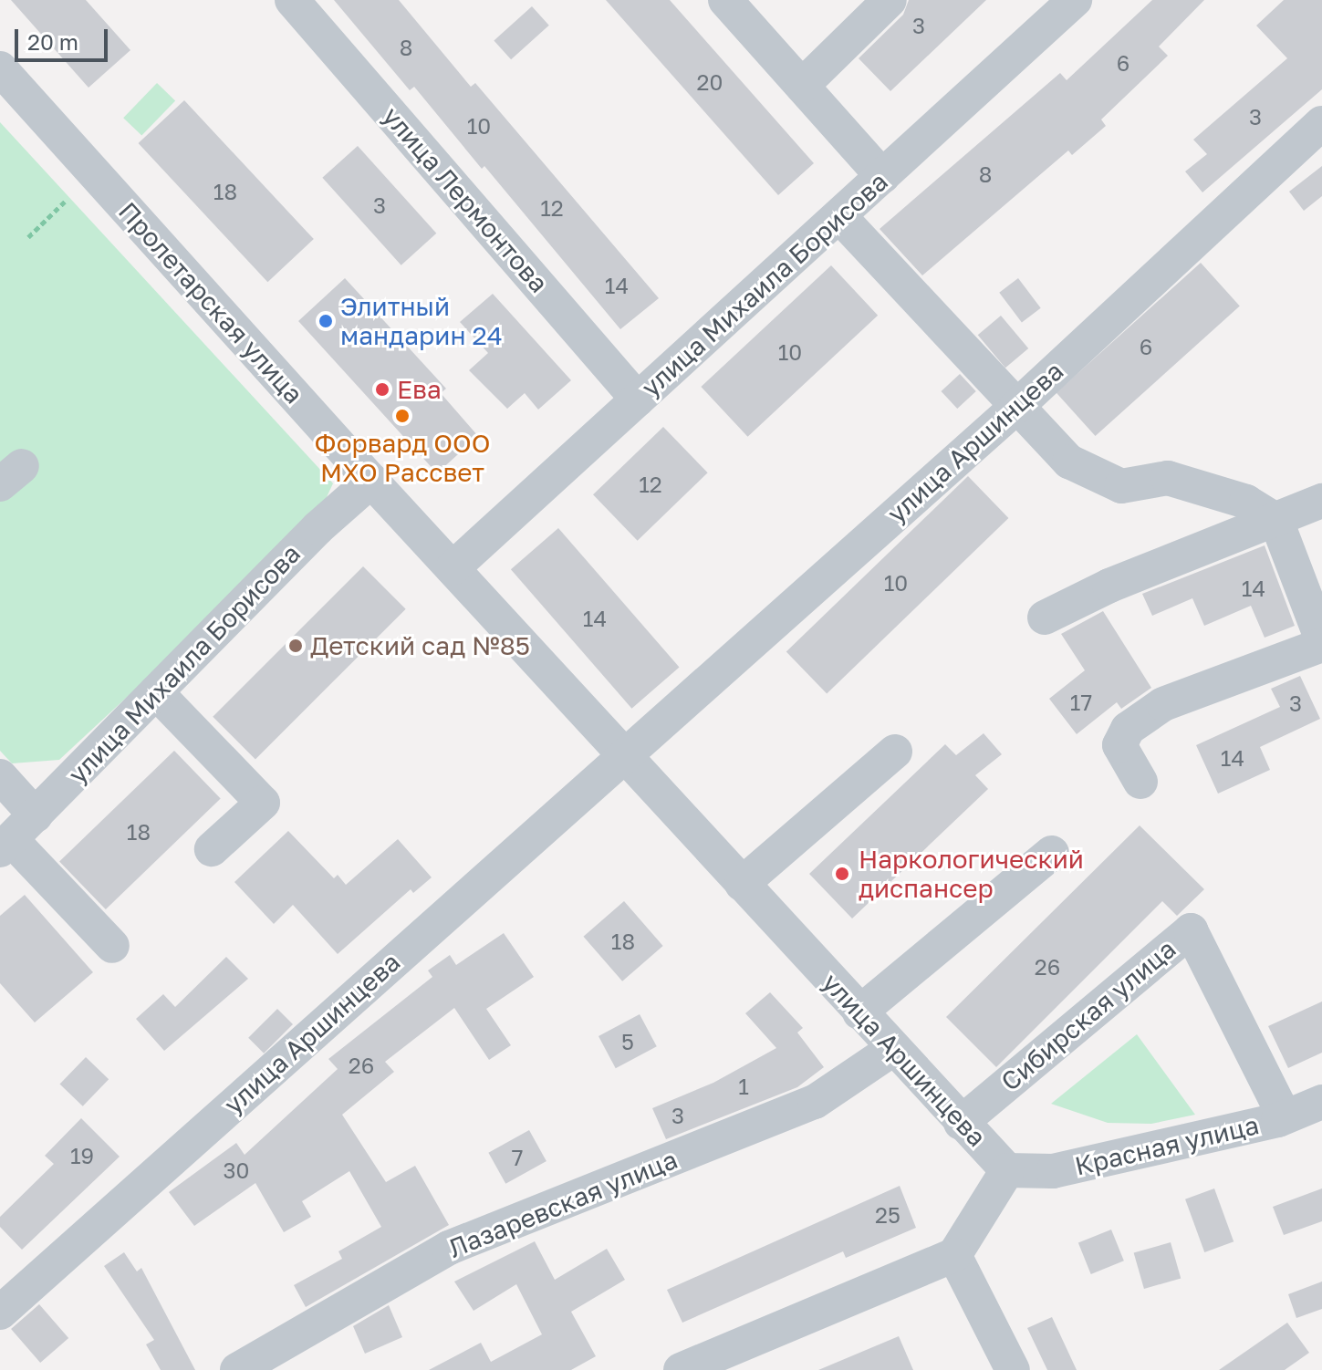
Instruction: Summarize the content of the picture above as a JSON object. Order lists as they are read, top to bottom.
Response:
{
  "streets": {
    "street": [
      "улица Лермонтова",
      "улица Михаила Борисова",
      "Пролетарская улица",
      "улица Аршинцева",
      "Сибирская улица",
      "Красная улица",
      "Лазаревская улица"
    ]
  },
  "crossings": [
    ["улица Лермонтова", "улица Михаила Борисова"],
    ["улица Михаила Борисова", "Пролетарская улица"],
    ["улица Михаила Борисова", "улица Аршинцева"],
    ["Пролетарская улица", "улица Аршинцева"],
    ["улица Аршинцева", "Сибирская улица"],
    ["улица Аршинцева", "Красная улица"],
    ["улица Аршинцева", "Лазаревская улица"],
    ["Сибирская улица", "Красная улица"]
  ],
  "places": [
    "Элитный мандарин 24",
    "Ева",
    "Форвард ООО МХО Рассвет",
    "Детский сад №85",
    "Наркологический диспансер"
  ],
  "house_numbers": [
    "3",
    "8",
    "6",
    "20",
    "3",
    "10",
    "8",
    "18",
    "3",
    "12",
    "14",
    "6",
    "10",
    "12",
    "10",
    "14",
    "14",
    "17",
    "3",
    "14",
    "18",
    "18",
    "26",
    "5",
    "26",
    "1",
    "3",
    "19",
    "7",
    "30",
    "25"
  ],
  "scale_bar": "20 m"
}
